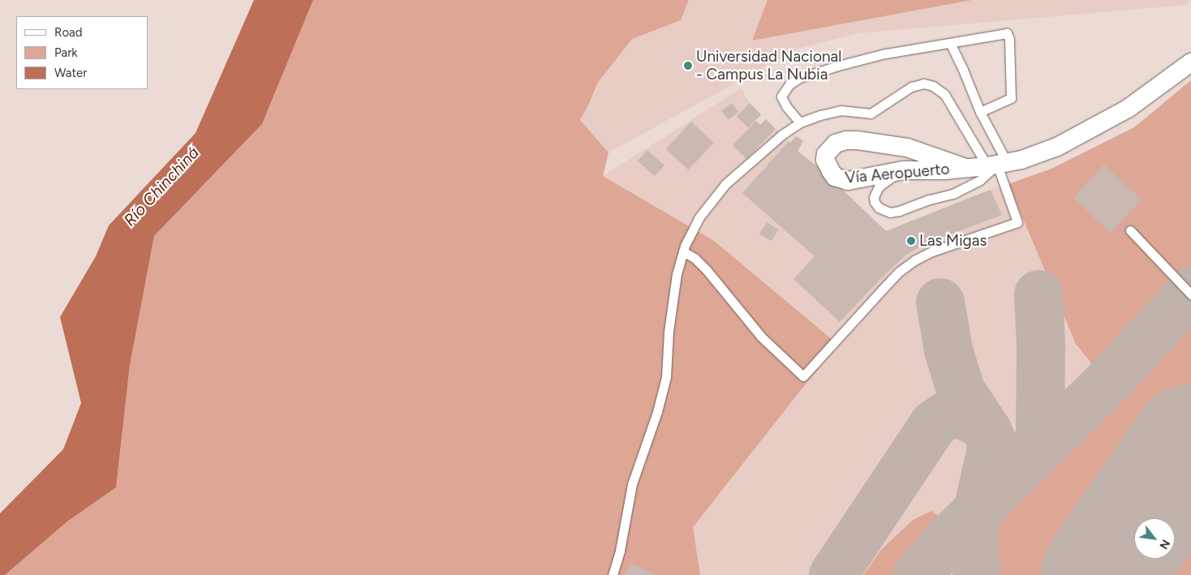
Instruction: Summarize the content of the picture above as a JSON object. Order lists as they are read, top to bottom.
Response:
{
  "streets": {
    "street": ["Vía Aeropuerto"]
  },
  "water": ["Río Chinchiná"],
  "places": ["Universidad Nacional - Campus La Nubia", "Las Migas"],
  "legend": ["Road", "Park", "Water"],
  "north": "bottom right"
}
